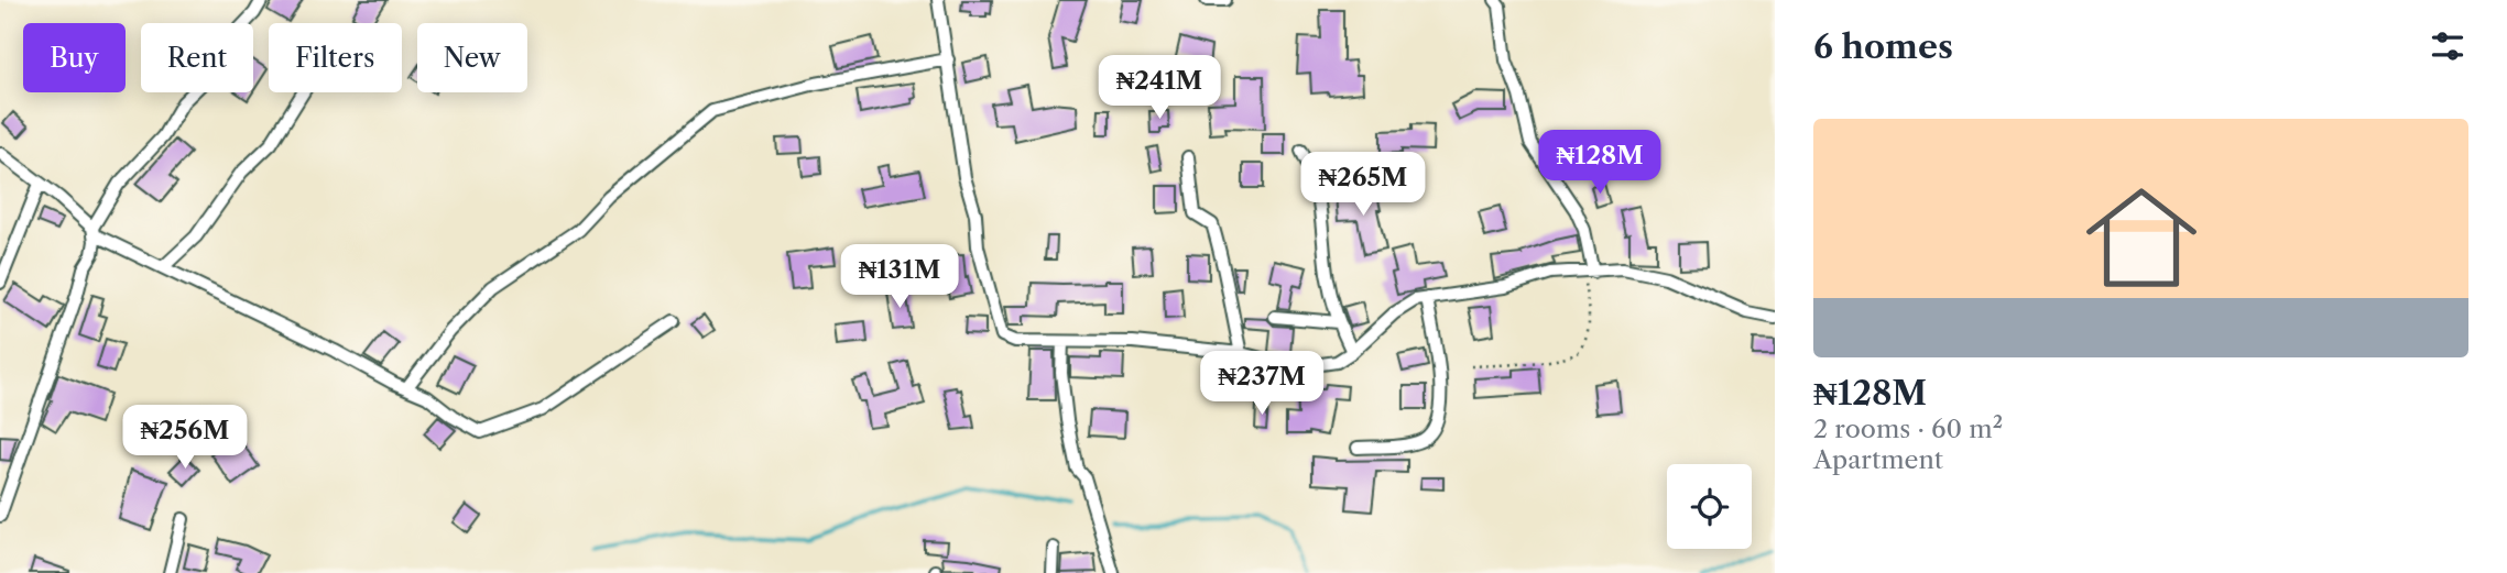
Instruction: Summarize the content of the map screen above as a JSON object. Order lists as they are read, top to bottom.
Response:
{
  "page": {
    "heading": "6 homes",
    "chip": [
      "Buy",
      "Rent",
      "Filters",
      "New"
    ],
    "price": [
      "₦241M",
      "₦128M",
      "₦265M",
      "₦131M",
      "₦237M",
      "₦256M"
    ],
    "list": [
      {
        "name": "₦128M",
        "note": "2 rooms · 60 m² · Apartment"
      }
    ]
  }
}
